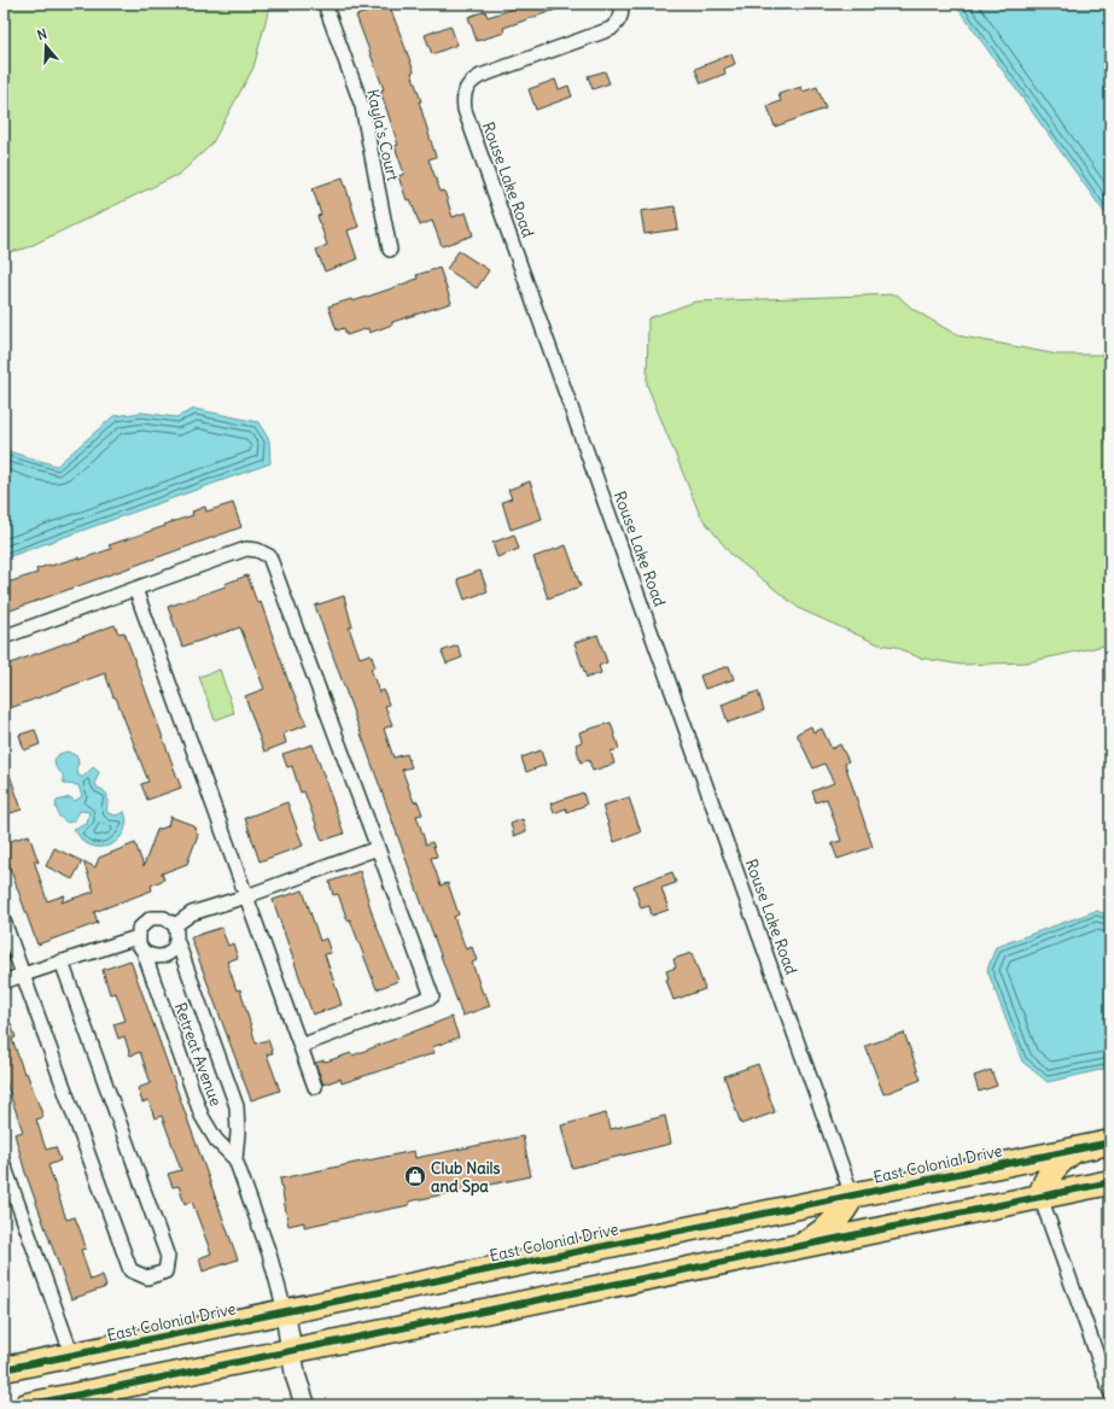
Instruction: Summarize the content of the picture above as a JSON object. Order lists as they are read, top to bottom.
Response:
{
  "streets": {
    "highway": ["East Colonial Drive"],
    "street": ["Kayla's Court", "Rouse Lake Road", "Retreat Avenue"]
  },
  "crossings": [
    ["Rouse Lake Road", "East Colonial Drive"],
    ["Retreat Avenue", "East Colonial Drive"]
  ],
  "places": {
    "shop": ["Club Nails and Spa"]
  },
  "north": "top"
}
